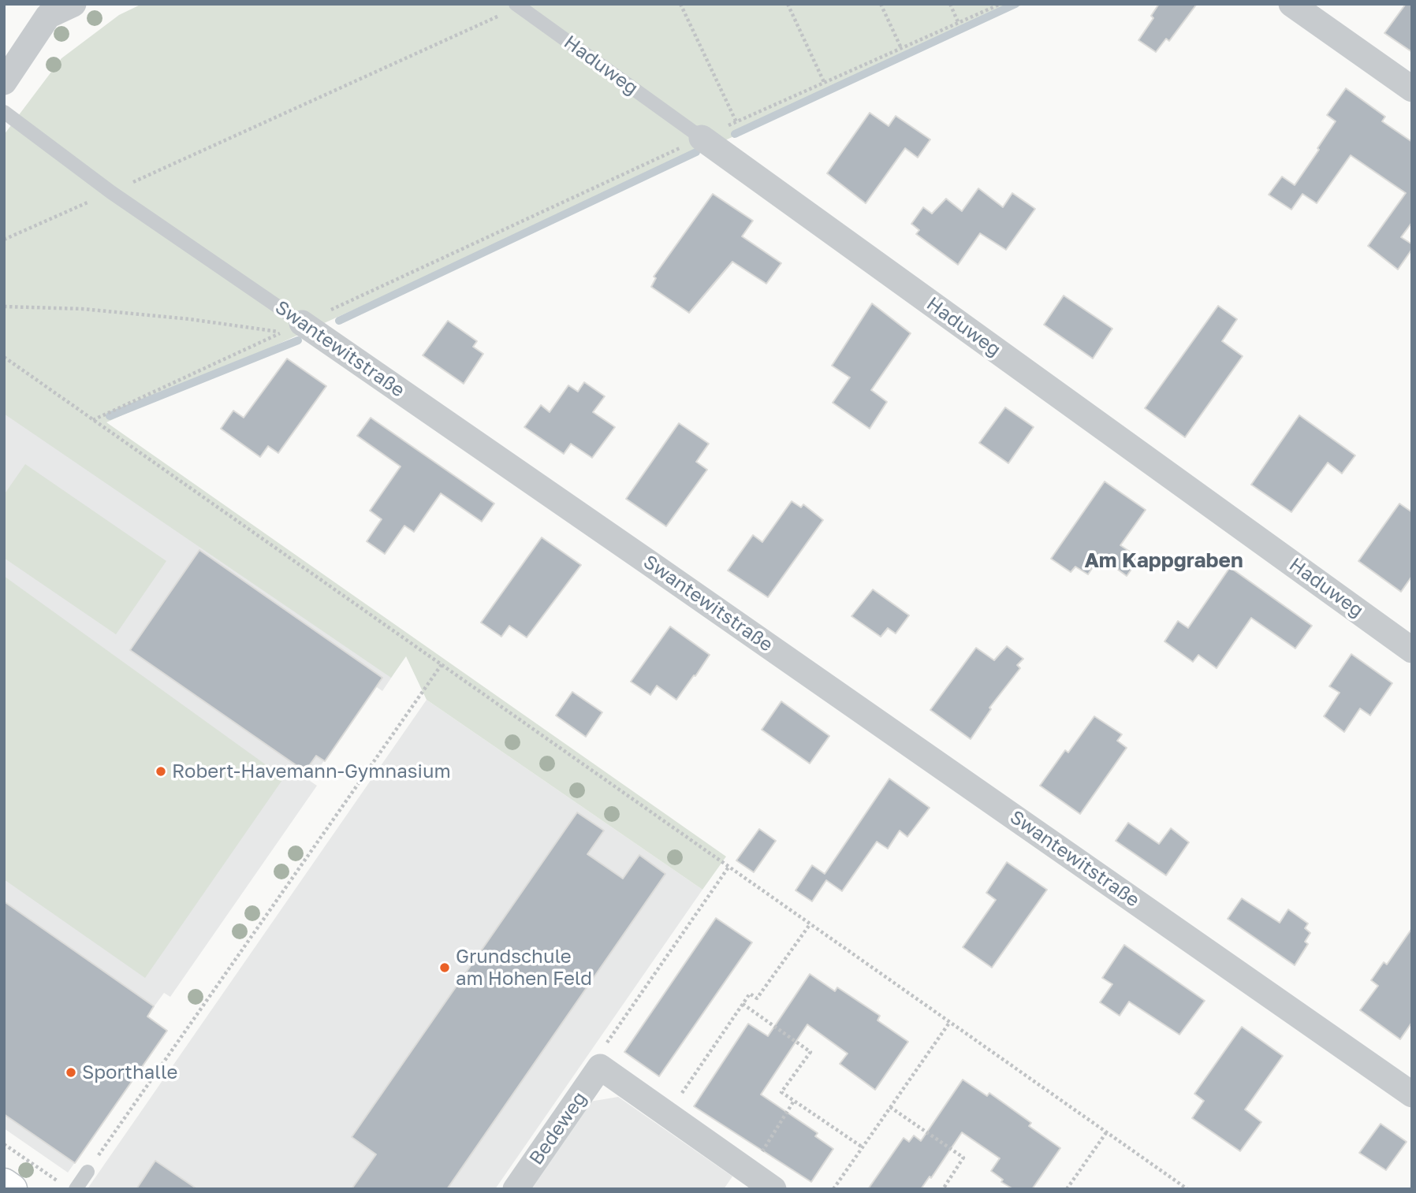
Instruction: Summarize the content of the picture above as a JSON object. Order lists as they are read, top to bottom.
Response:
{
  "streets": {
    "street": ["Haduweg", "Swantewitstraße", "Bedeweg"]
  },
  "districts": ["Am Kappgraben"],
  "places": ["Robert-Havemann-Gymnasium", "Grundschule am Hohen Feld", "Sporthalle"]
}
